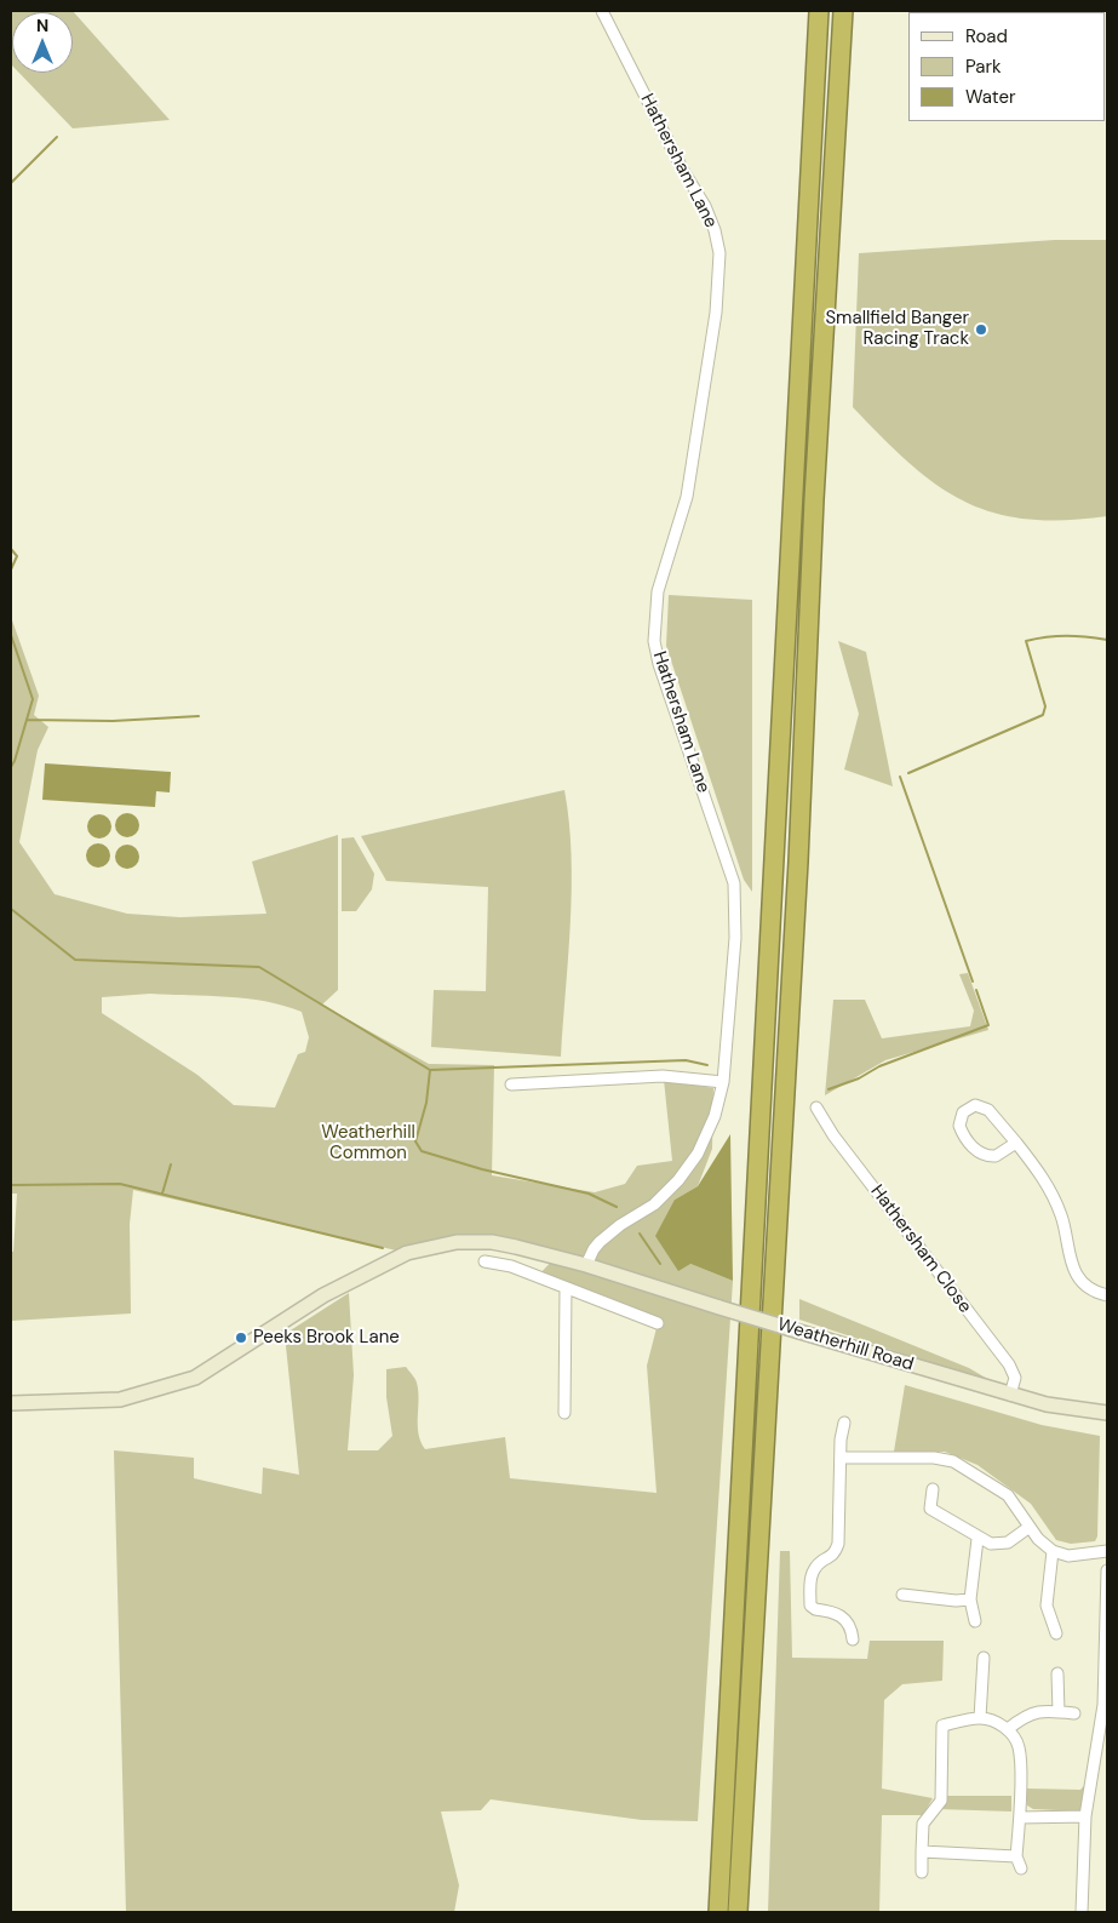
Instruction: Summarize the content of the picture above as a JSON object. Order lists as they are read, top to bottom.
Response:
{
  "streets": {
    "street": ["Hathersham Lane", "Hathersham Close", "Weatherhill Road"]
  },
  "crossings": [
    ["Hathersham Lane", "Weatherhill Road"],
    ["Hathersham Close", "Weatherhill Road"]
  ],
  "parks": ["Weatherhill Common"],
  "places": ["Smallfield Banger Racing Track", "Peeks Brook Lane"],
  "legend": ["Road", "Park", "Water"],
  "north": "top"
}
